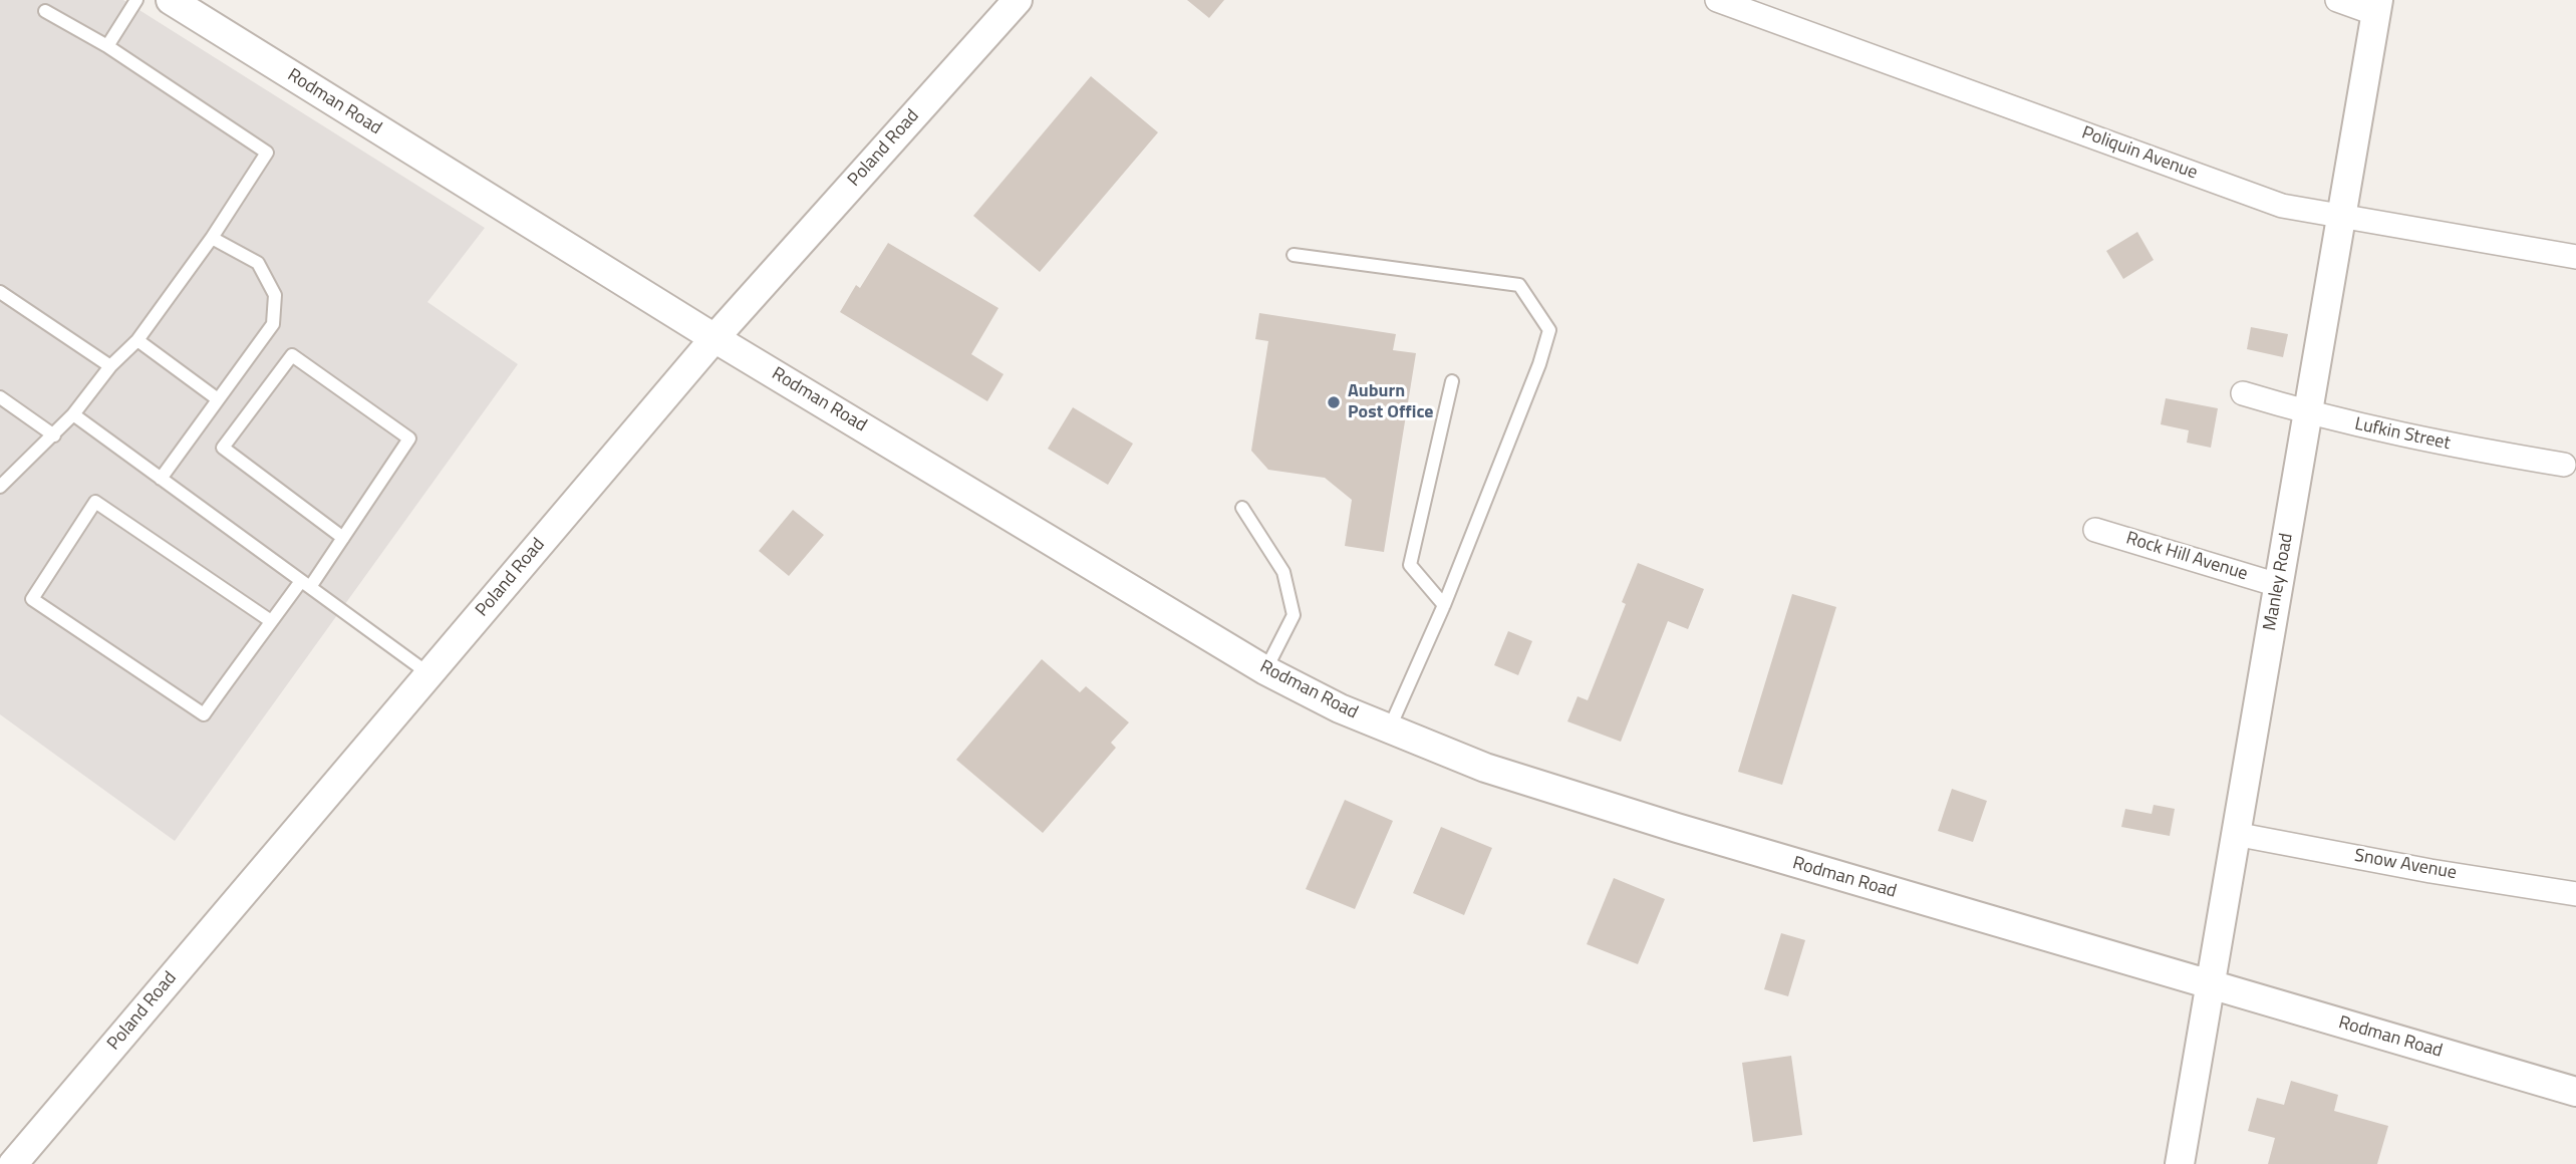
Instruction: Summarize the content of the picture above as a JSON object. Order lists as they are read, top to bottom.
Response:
{
  "streets": {
    "street": [
      "Rodman Road",
      "Poland Road",
      "Poliquin Avenue",
      "Lufkin Street",
      "Rock Hill Avenue",
      "Manley Road",
      "Snow Avenue"
    ]
  },
  "crossings": [
    ["Rodman Road", "Poland Road"],
    ["Rodman Road", "Manley Road"],
    ["Poliquin Avenue", "Manley Road"],
    ["Lufkin Street", "Manley Road"],
    ["Rock Hill Avenue", "Manley Road"],
    ["Manley Road", "Snow Avenue"]
  ],
  "places": ["Auburn Post Office"]
}
